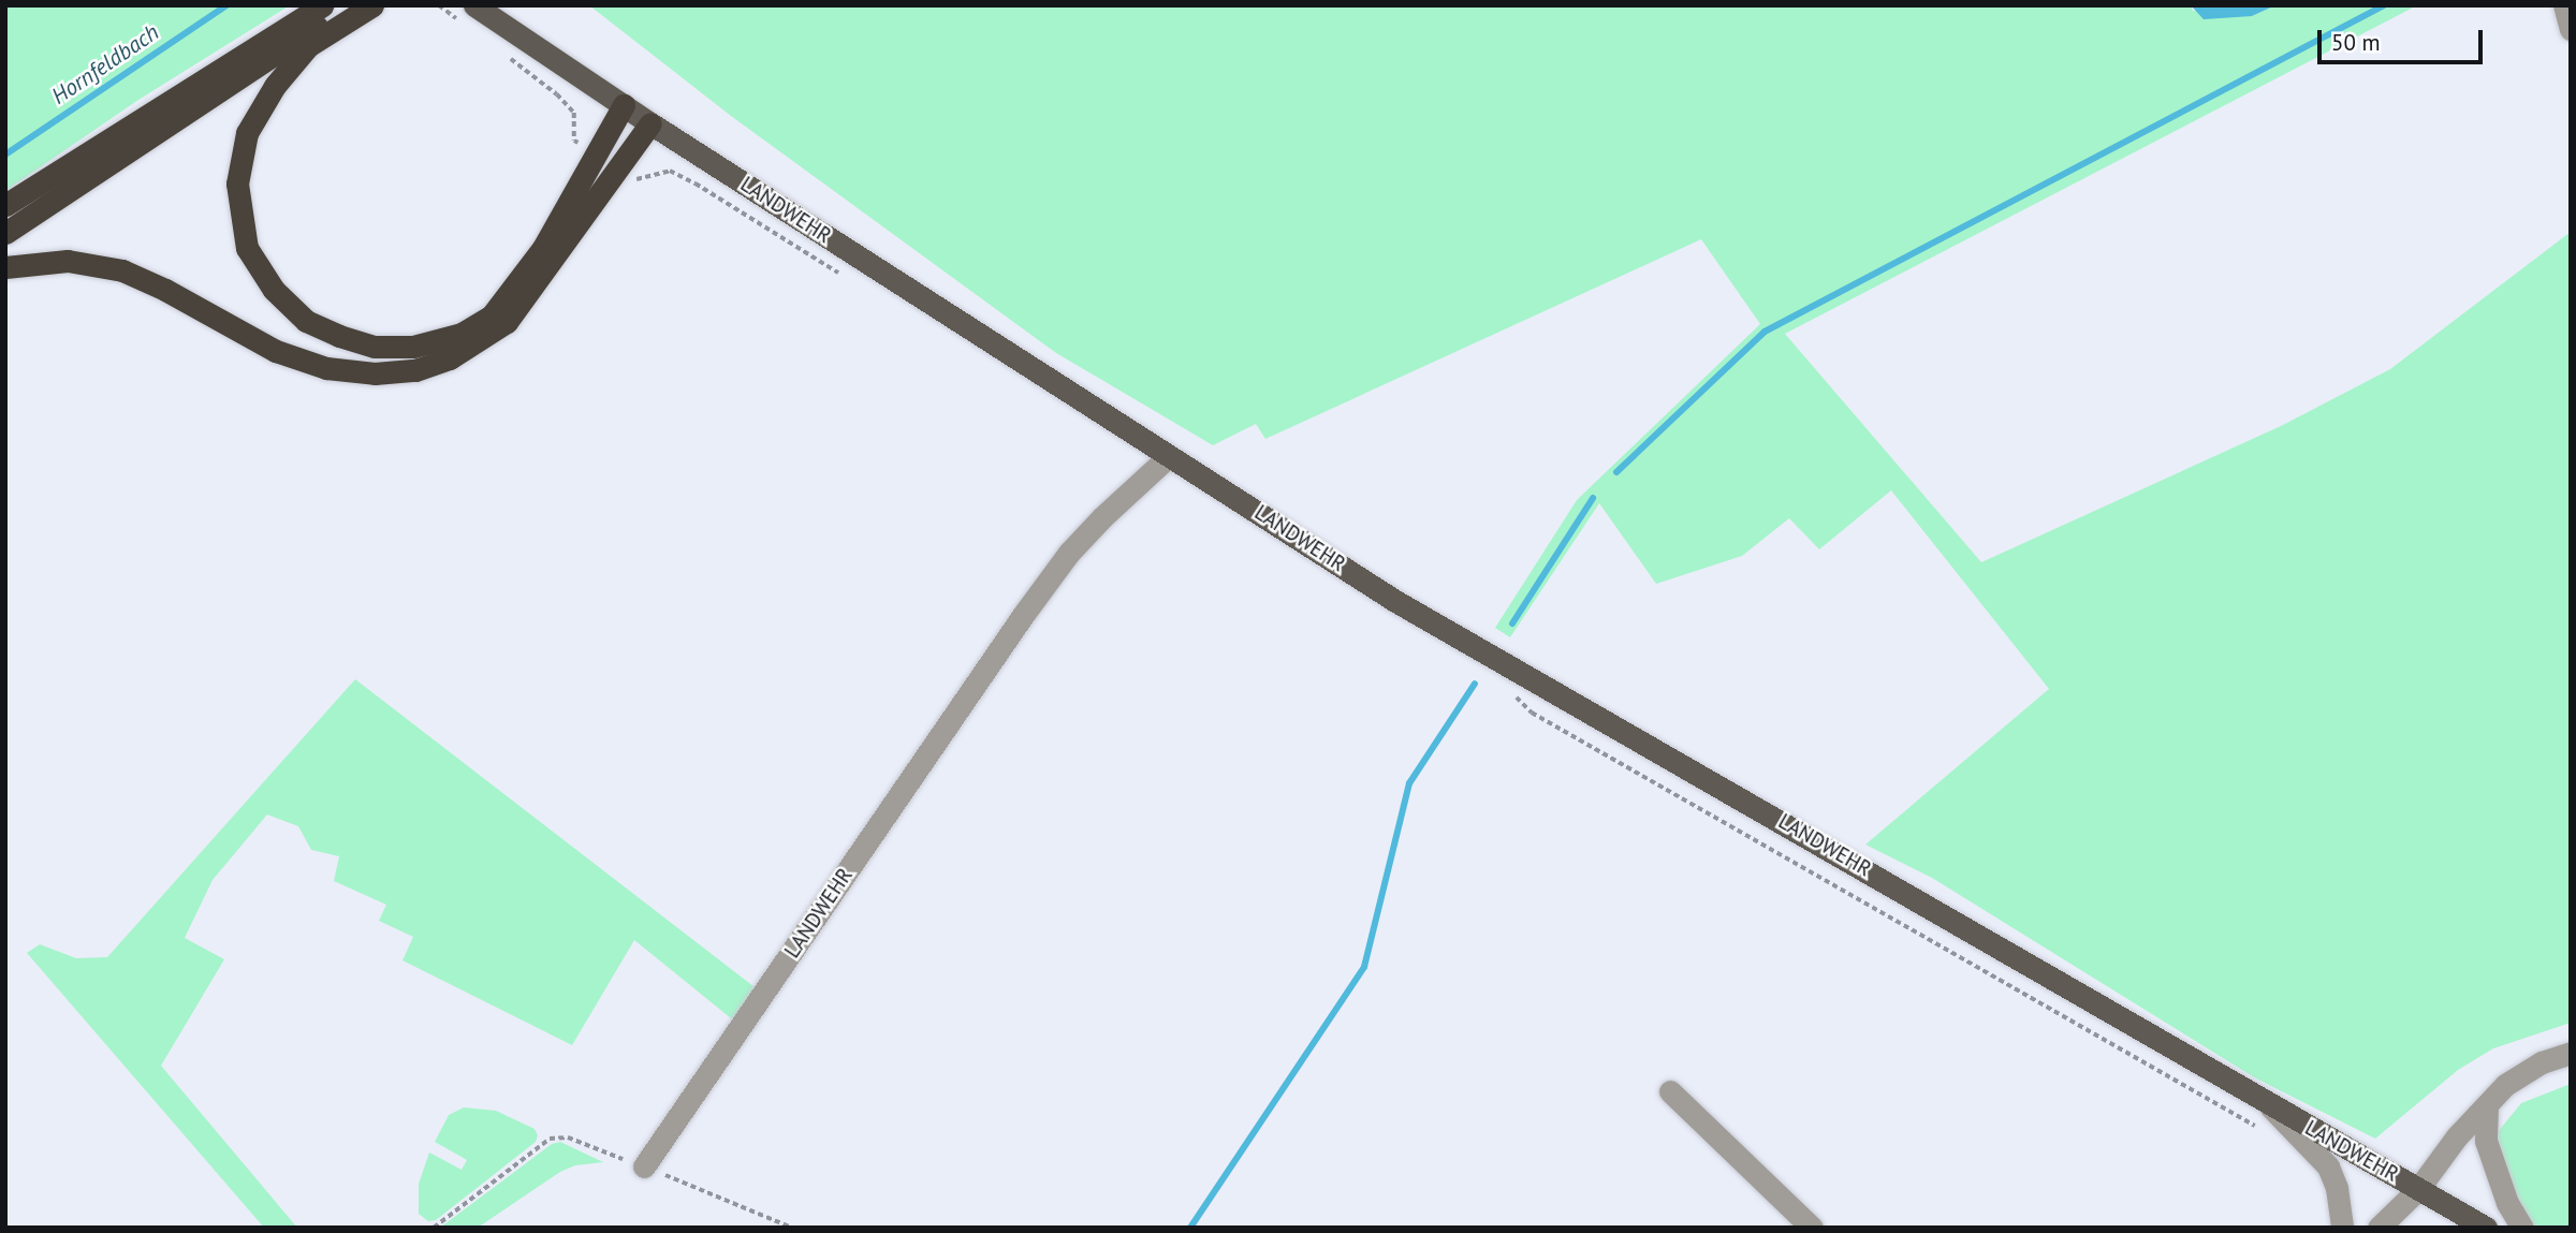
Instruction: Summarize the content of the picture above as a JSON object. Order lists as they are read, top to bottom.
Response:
{
  "streets": {
    "main road": ["LANDWEHR"]
  },
  "water": ["Hornfeldbach"],
  "scale_bar": "50 m"
}
